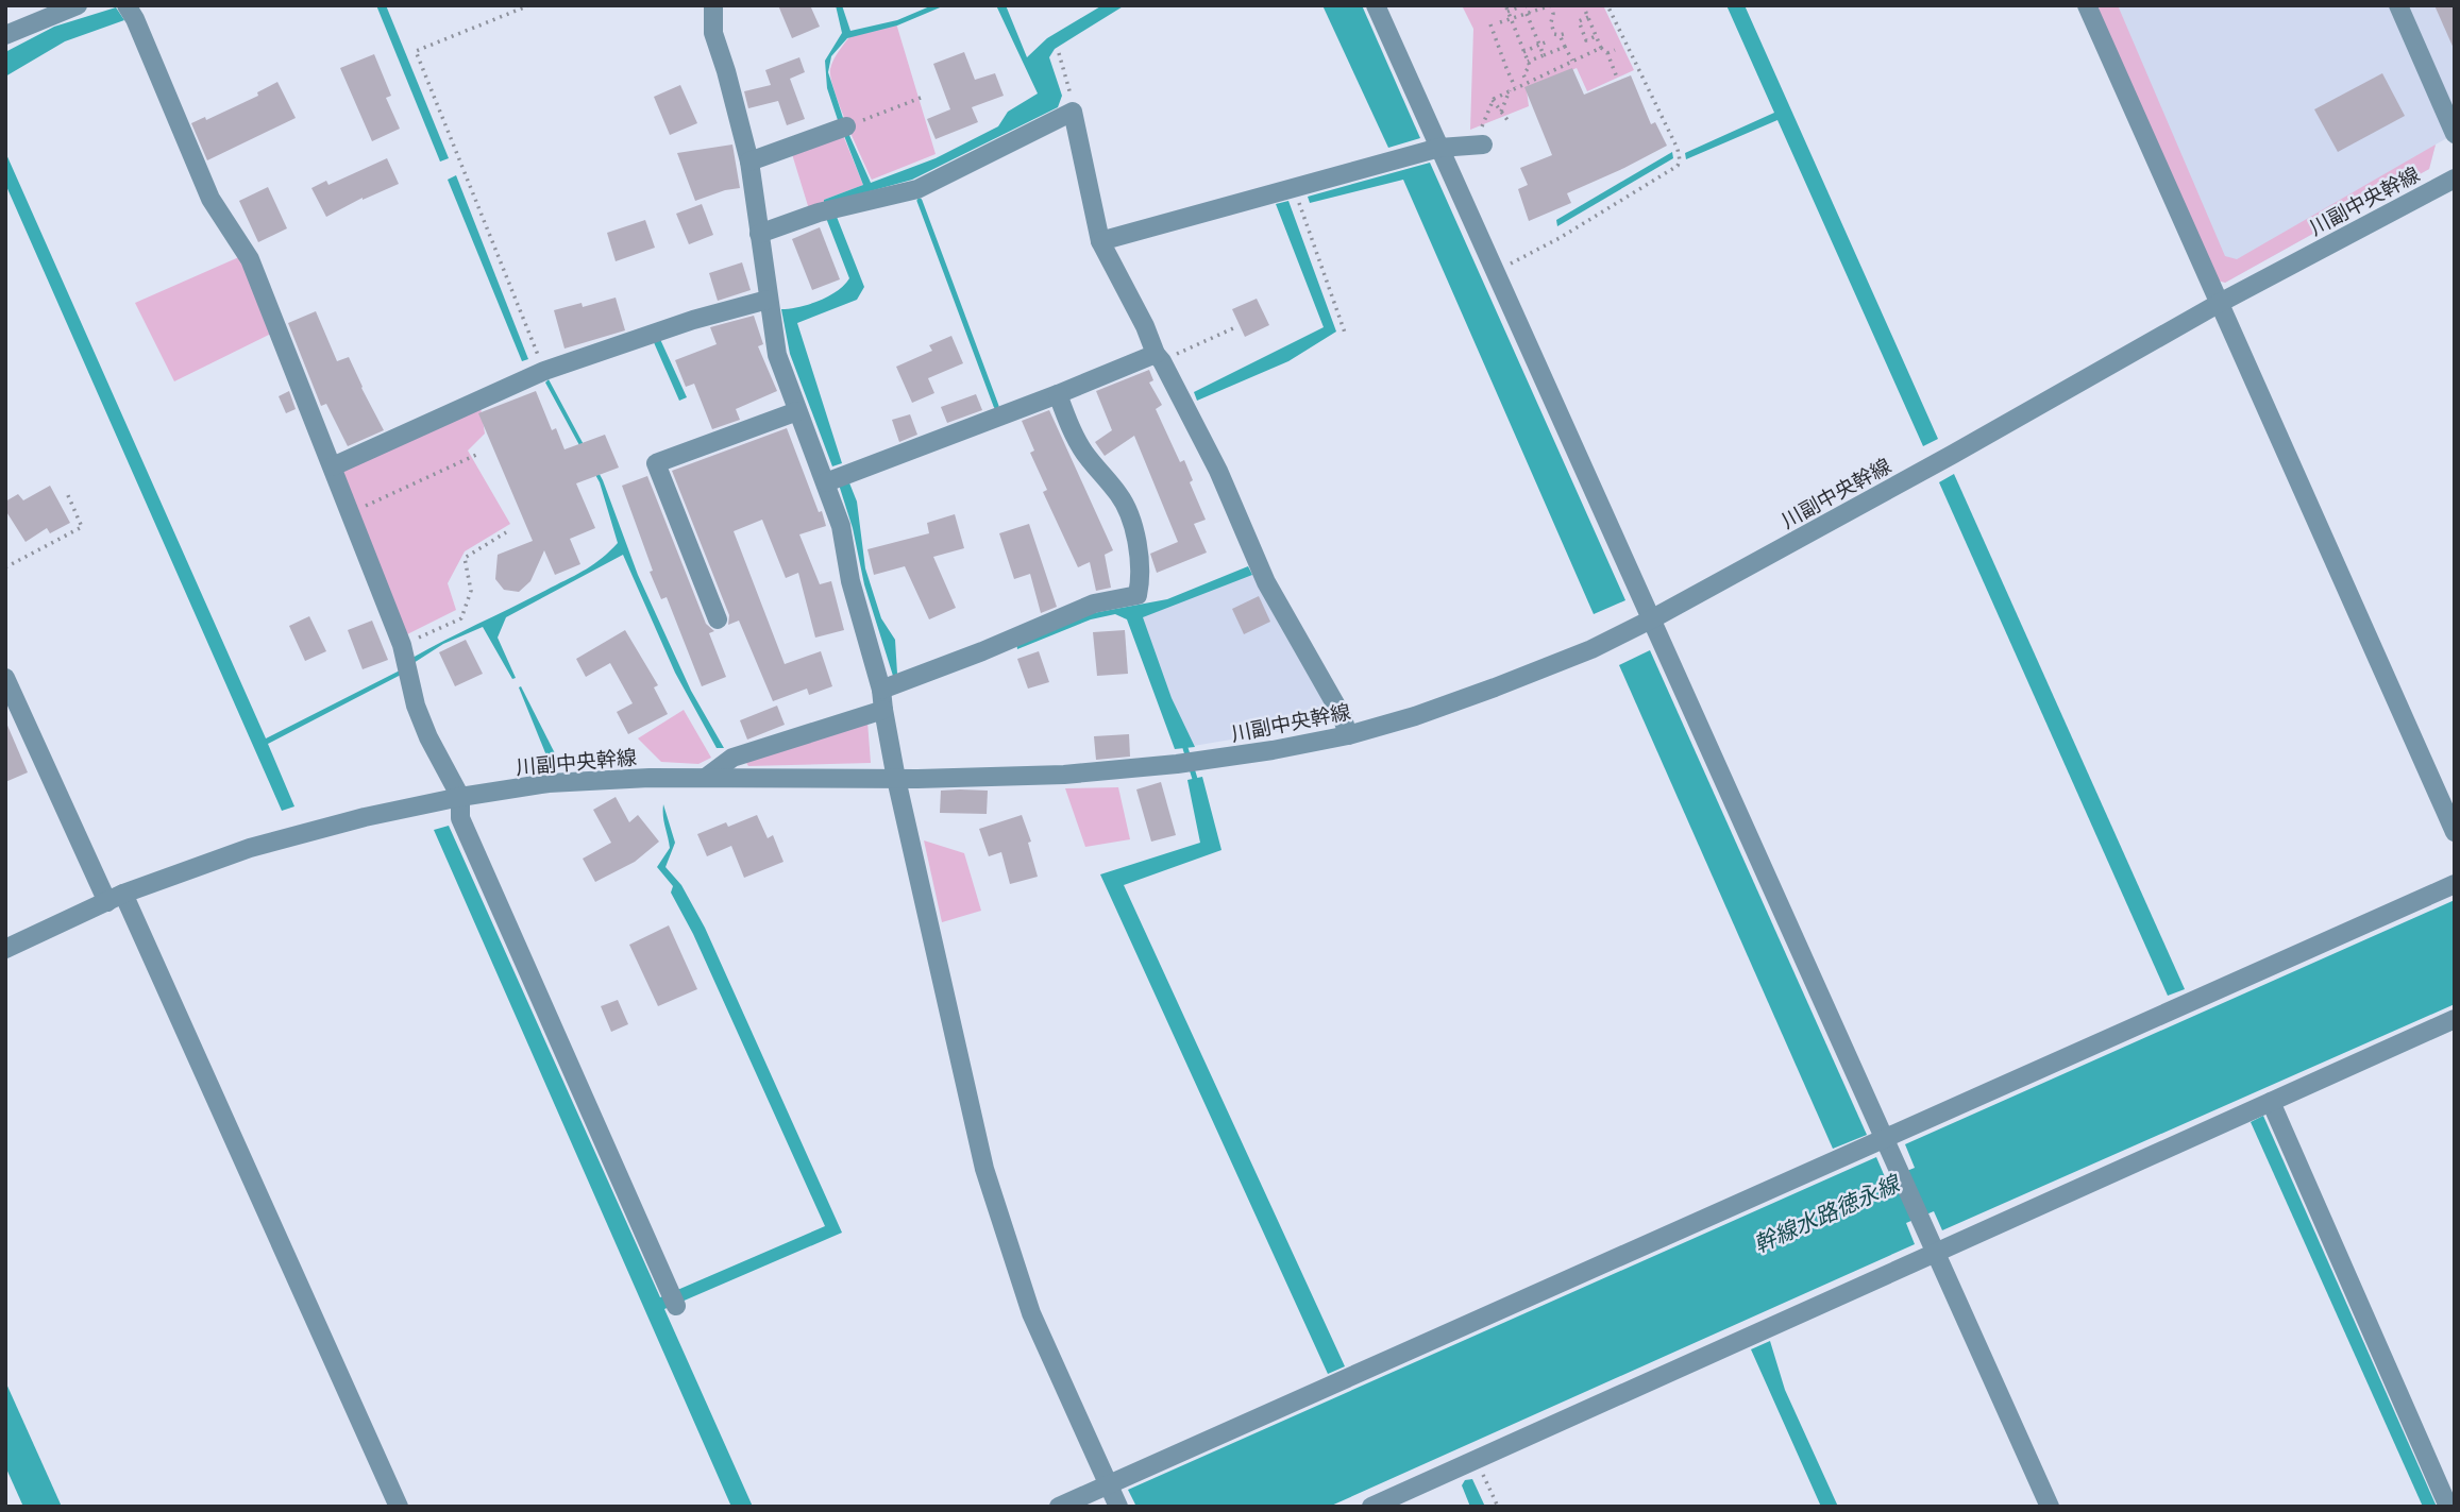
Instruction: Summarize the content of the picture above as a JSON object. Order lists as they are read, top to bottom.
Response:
{
  "streets": {
    "street": ["川副中央幹線"]
  },
  "water": ["幹線水路徳永線"]
}
